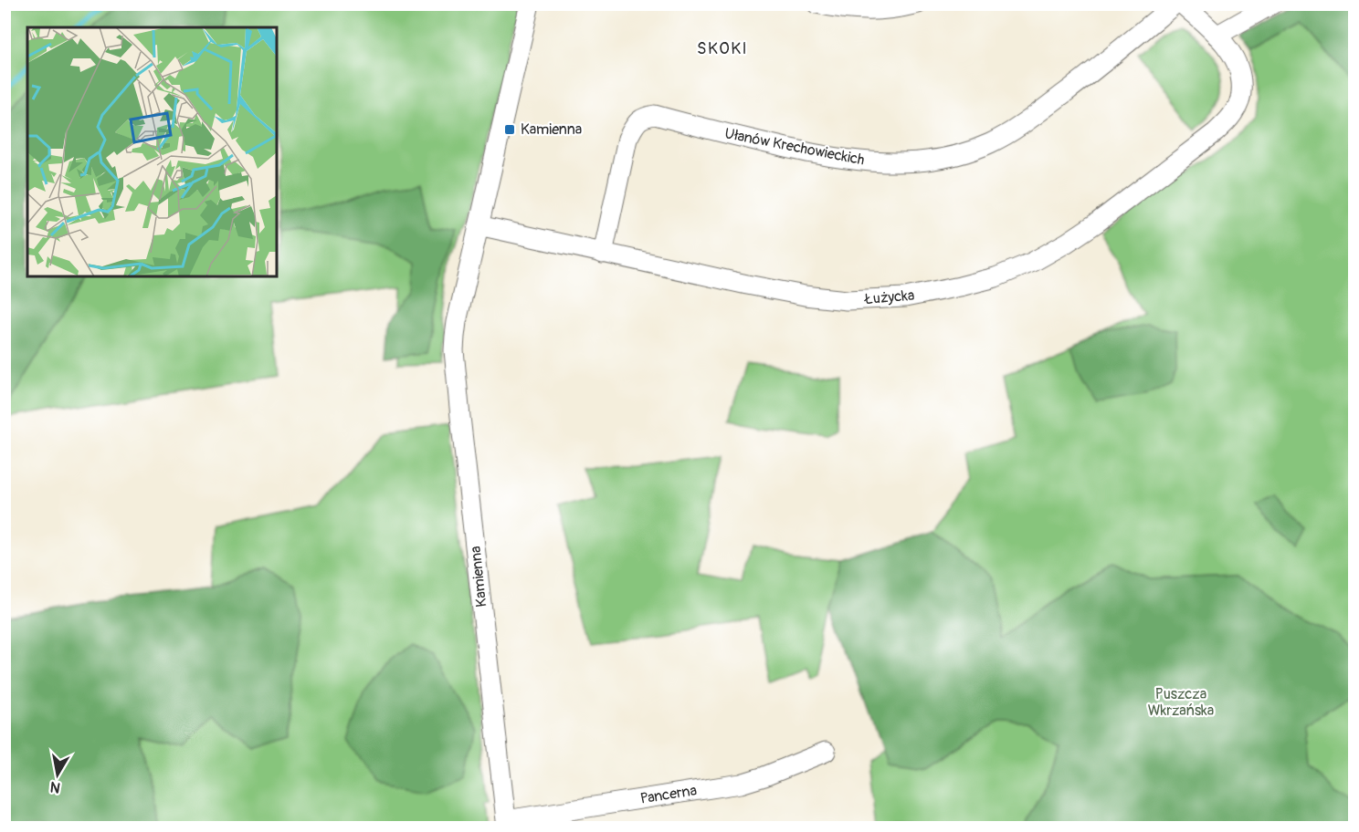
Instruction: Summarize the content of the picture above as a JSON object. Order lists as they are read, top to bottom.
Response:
{
  "streets": {
    "street": [
      "Ułanów Krechowieckich",
      "Łużycka",
      "Kamienna",
      "Pancerna"
    ]
  },
  "crossings": [
    ["Ułanów Krechowieckich", "Łużycka"],
    ["Łużycka", "Kamienna"],
    ["Kamienna", "Pancerna"]
  ],
  "districts": ["SKOKI"],
  "parks": ["Puszcza Wkrzańska"],
  "places": {
    "transit": ["Kamienna"]
  },
  "north": "bottom"
}
